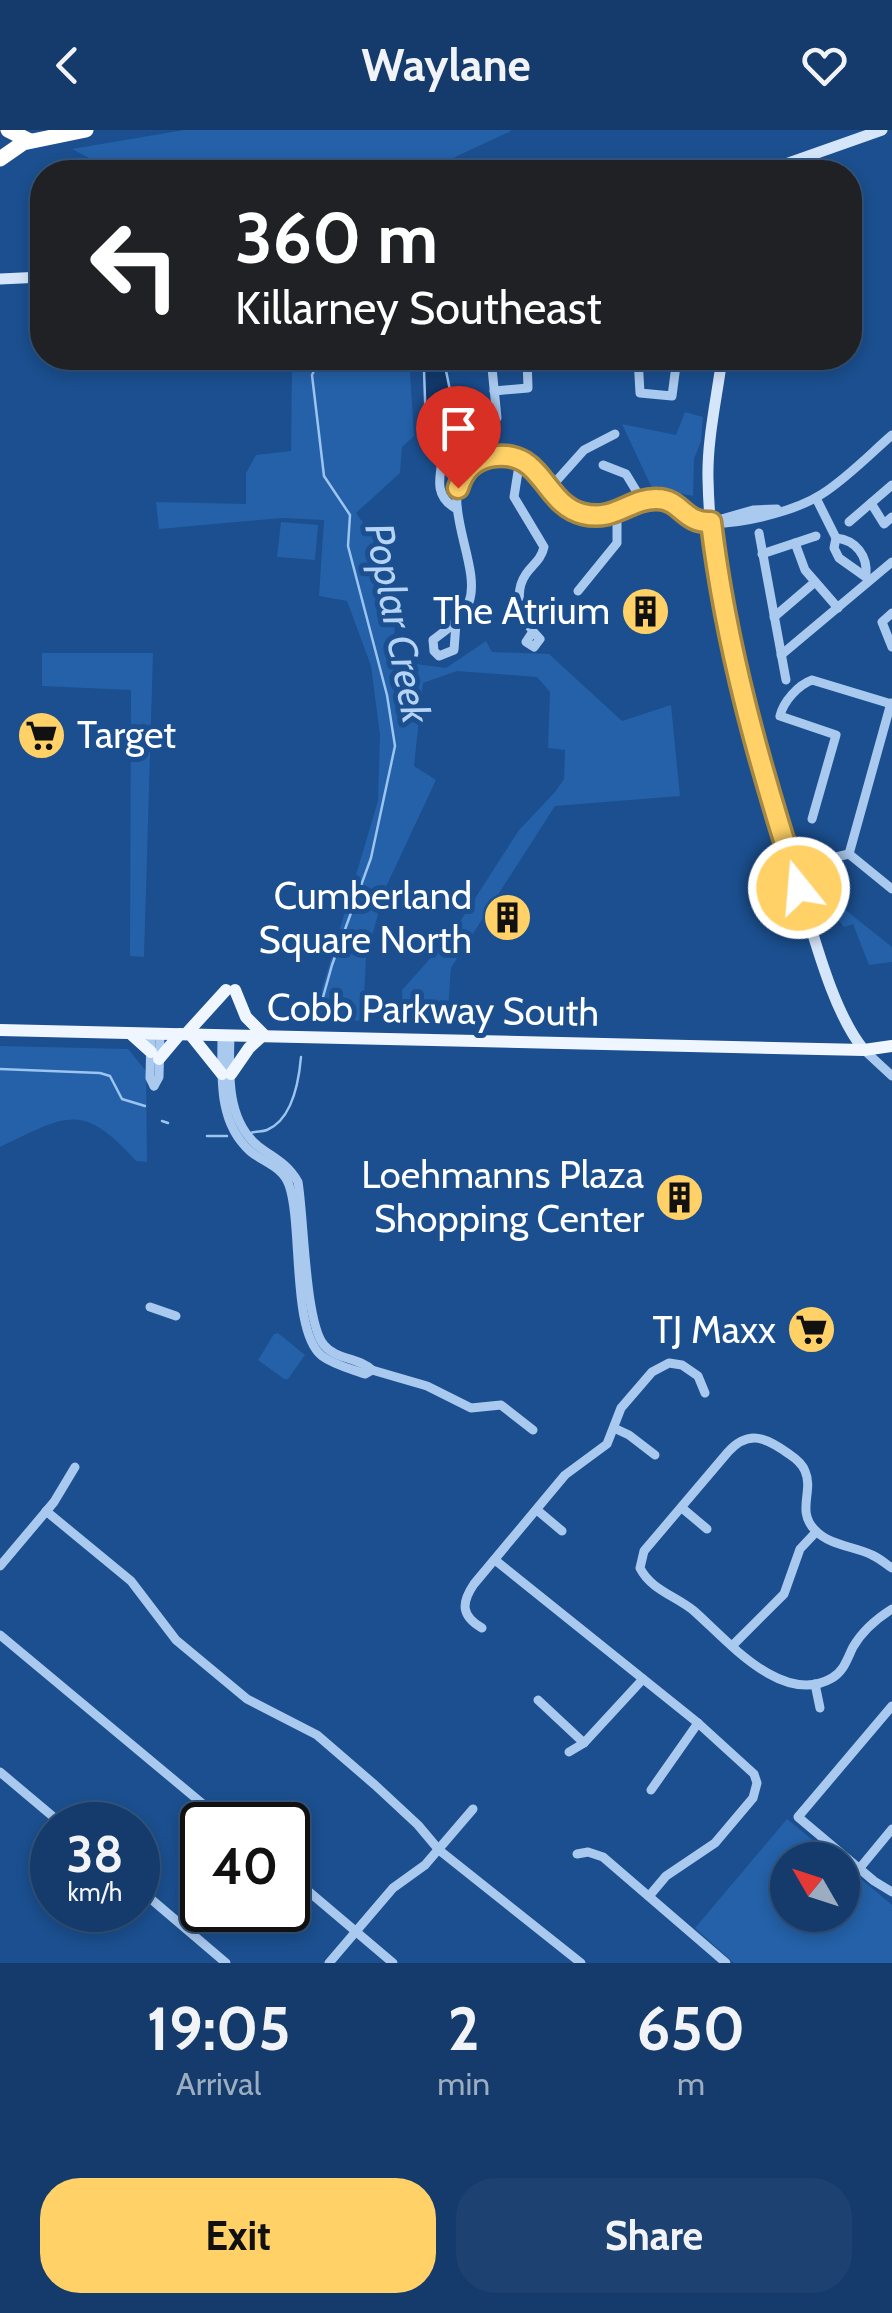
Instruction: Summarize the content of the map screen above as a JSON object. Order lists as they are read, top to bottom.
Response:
{
  "streets": {
    "main road": ["Cobb Parkway South"]
  },
  "water": ["Poplar Creek"],
  "places": {
    "building": ["The Atrium", "Cumberland Square North", "Loehmanns Plaza Shopping Center"],
    "supermarket": ["Target", "TJ Maxx"]
  },
  "north": "top left",
  "page": {
    "header": "Waylane",
    "turn": ["360 m", "Killarney Southeast"],
    "speed": "38 km/h",
    "limit": "40",
    "eta": [
      "19:05",
      "Arrival",
      "2",
      "min",
      "650",
      "m"
    ],
    "buttons": ["Exit", "Share"]
  }
}
